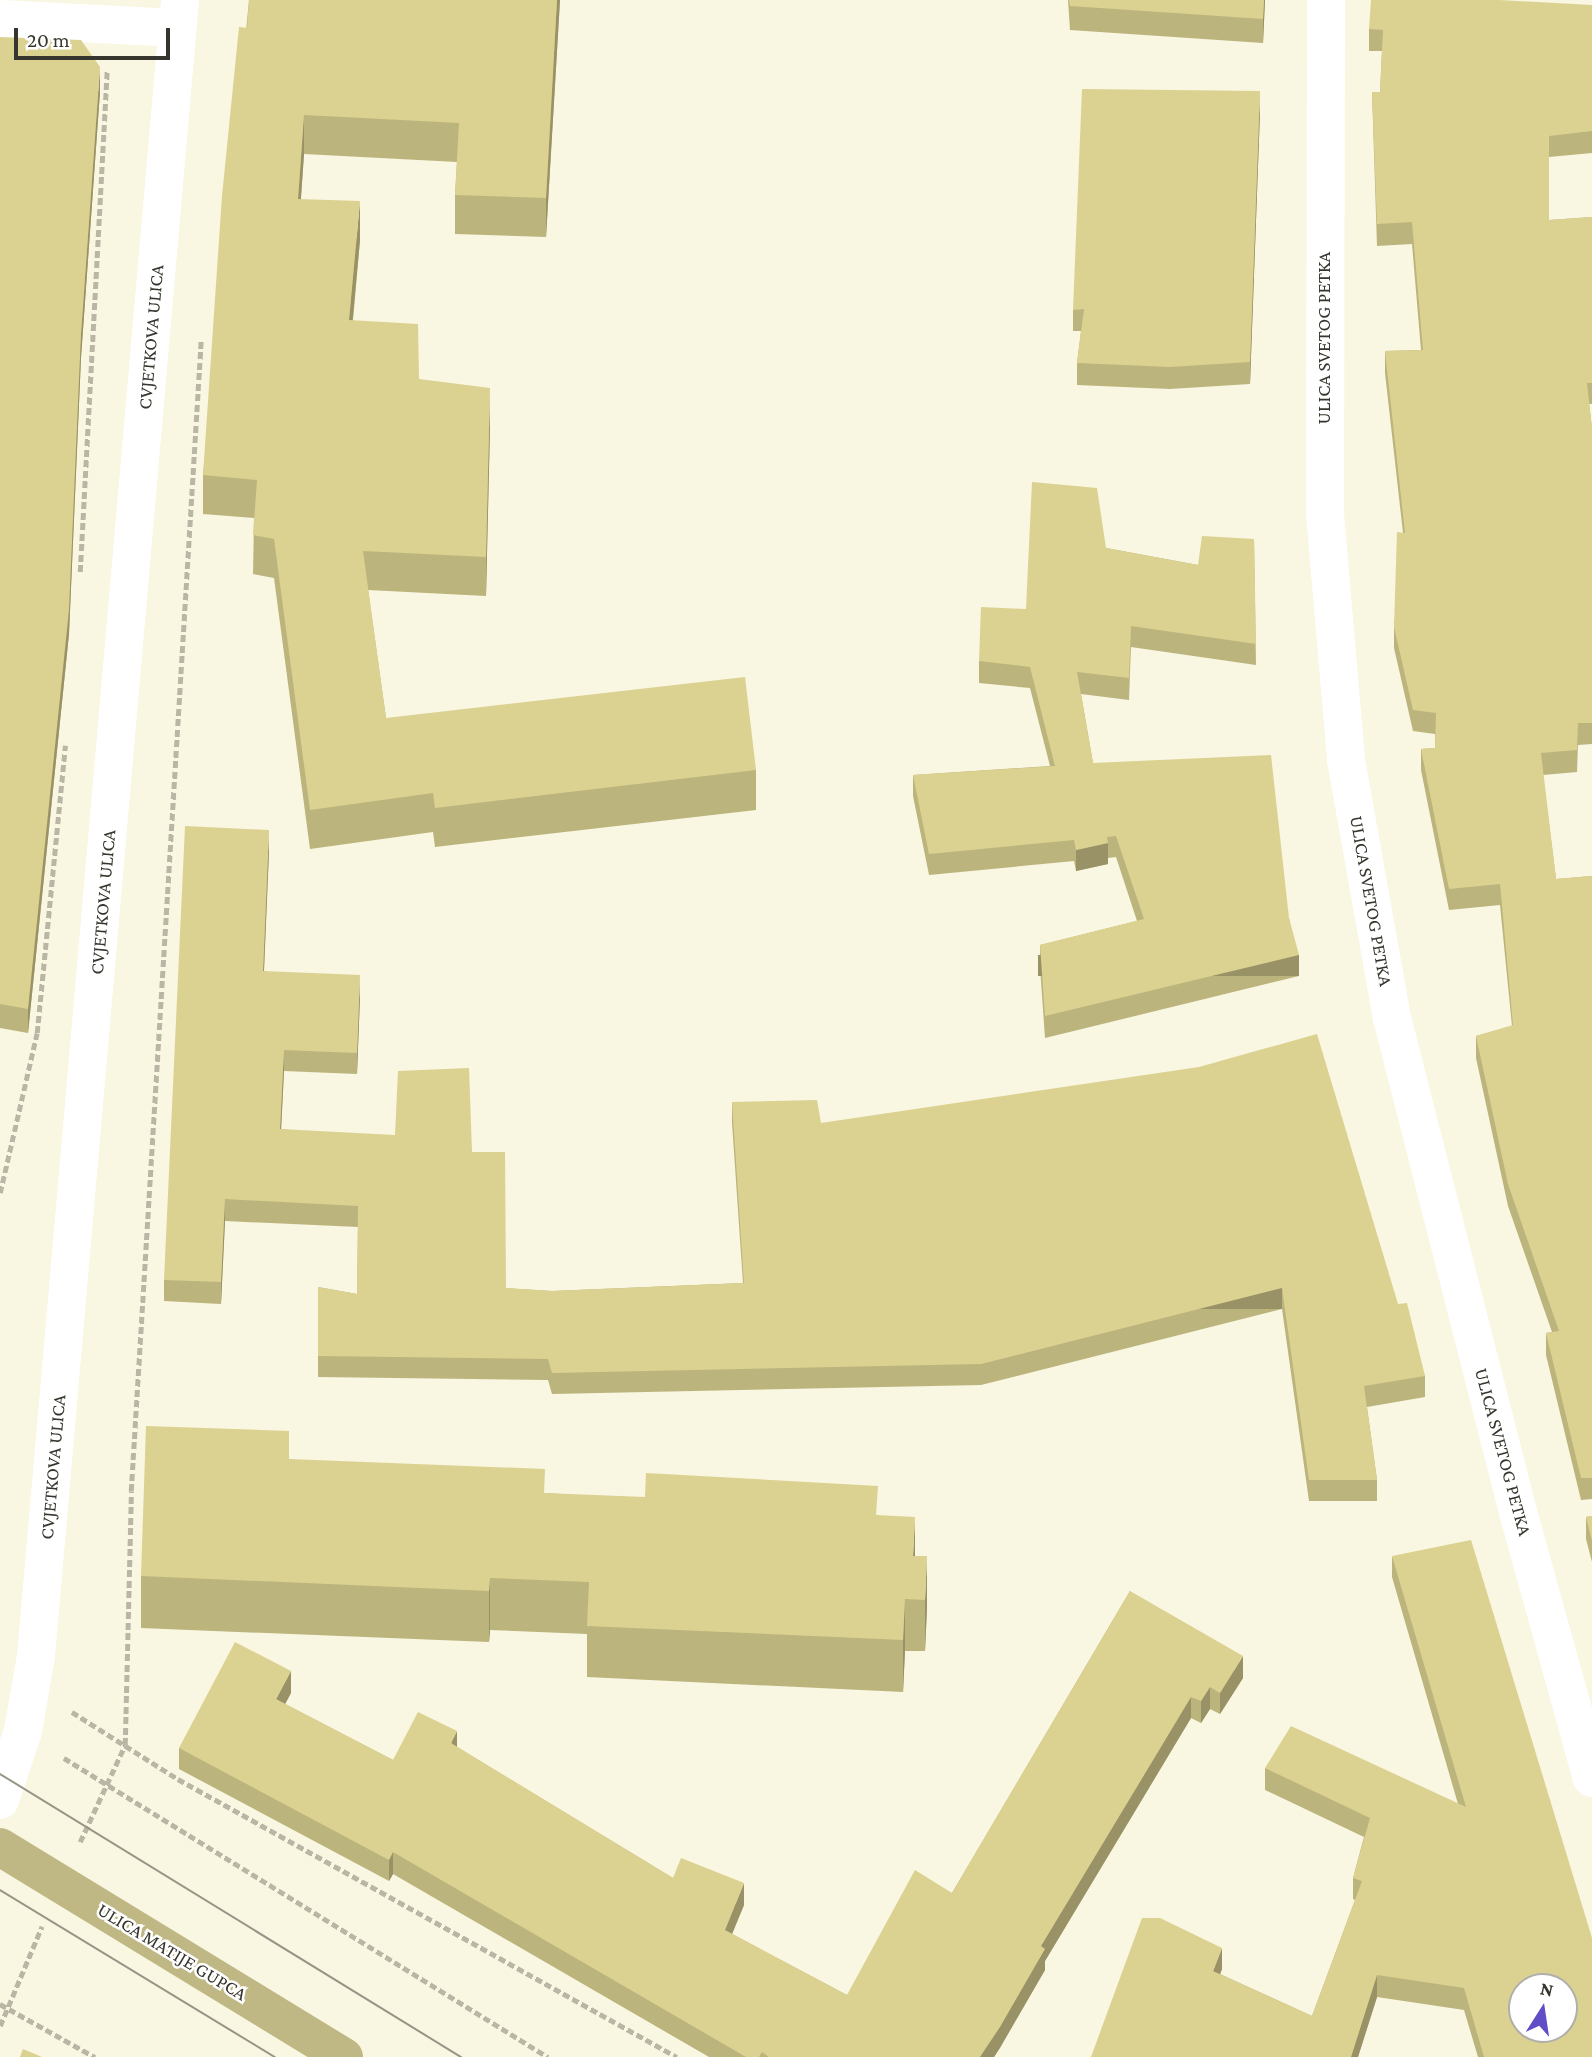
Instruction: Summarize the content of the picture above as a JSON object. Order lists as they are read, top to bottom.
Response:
{
  "streets": {
    "main road": ["ULICA MATIJE GUPCA"],
    "street": ["CVJETKOVA ULICA", "ULICA SVETOG PETKA"]
  },
  "scale_bar": "20 m",
  "north": "top"
}
